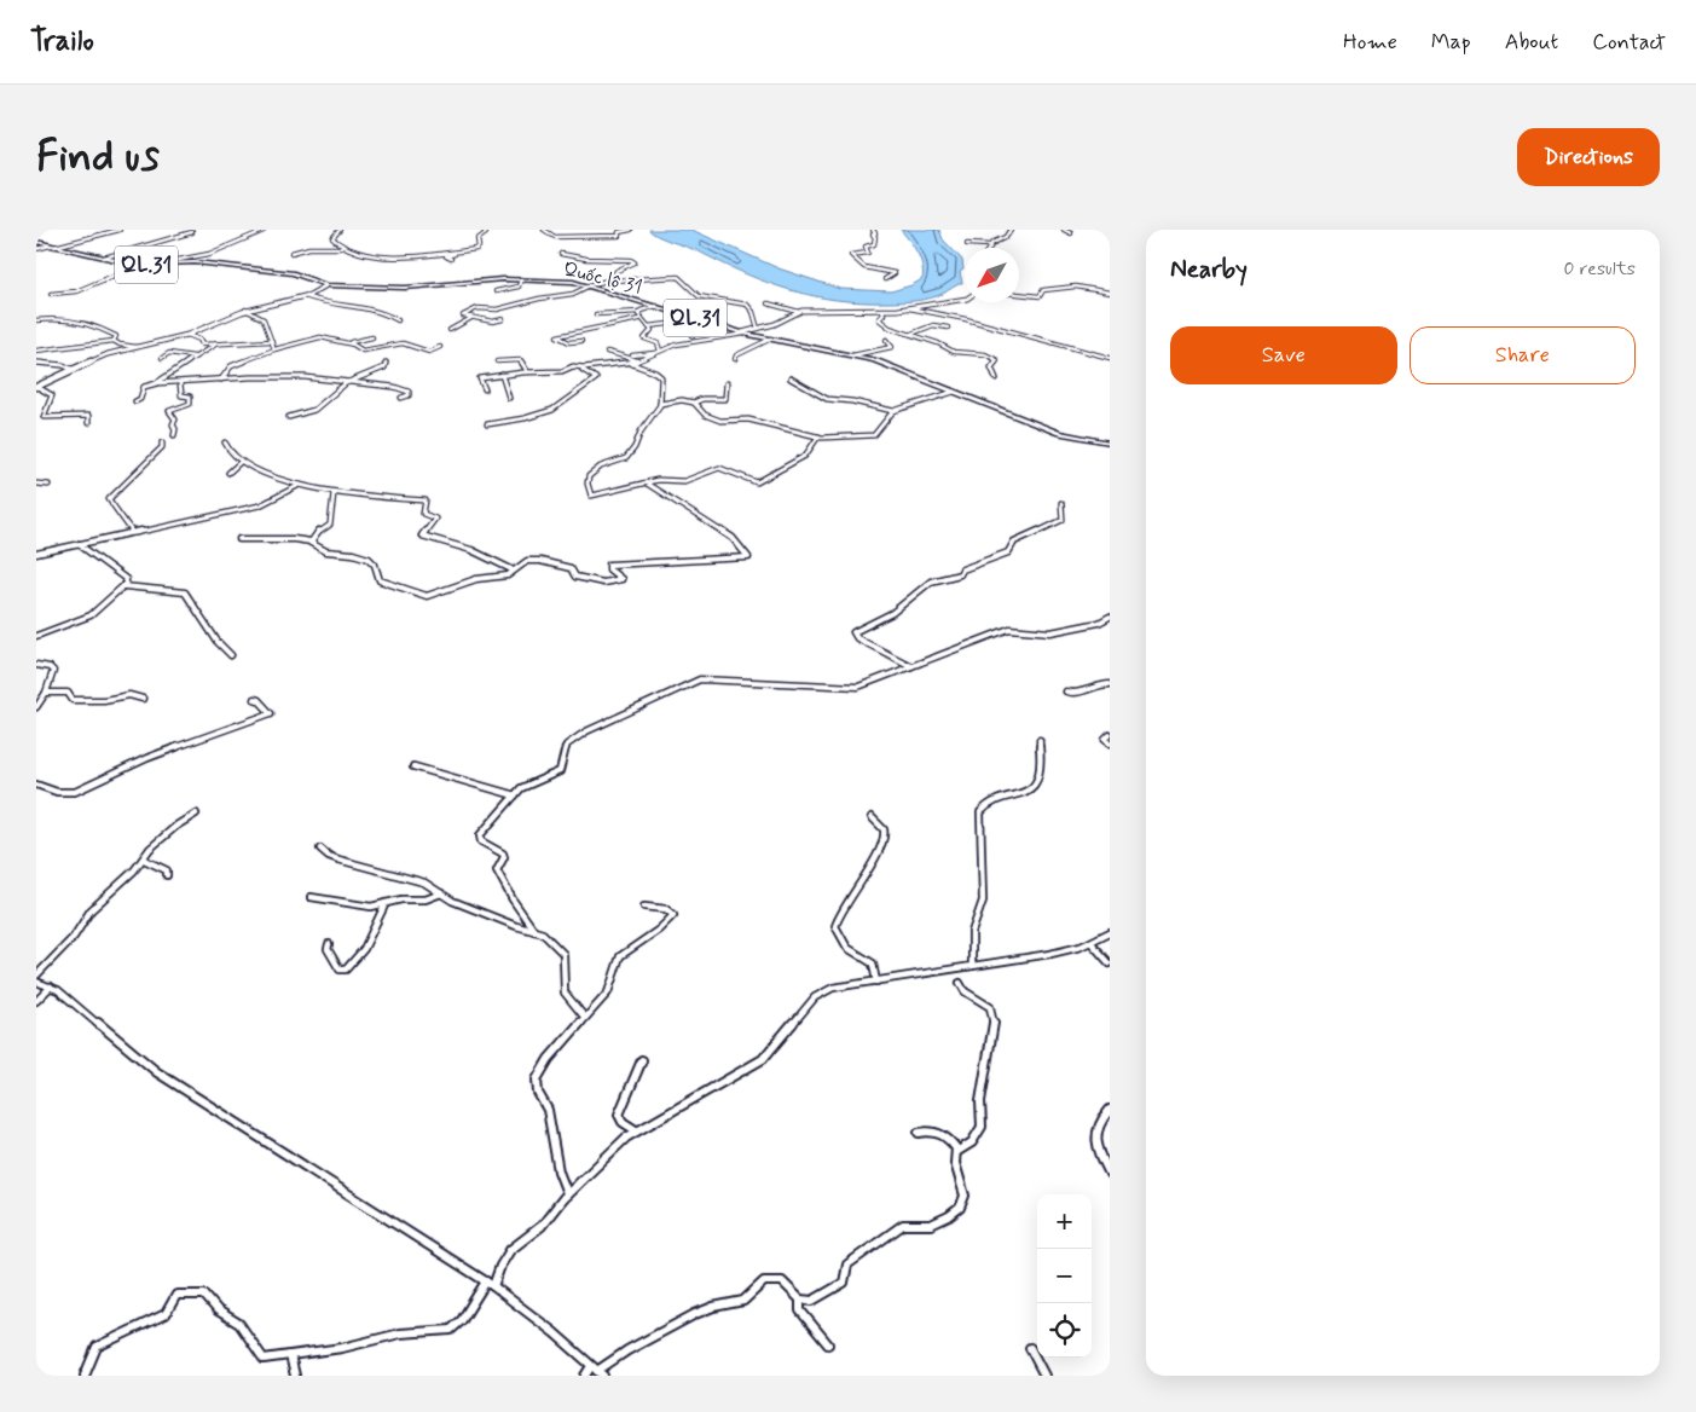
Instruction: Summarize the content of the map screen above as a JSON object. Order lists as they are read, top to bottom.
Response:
{
  "streets": {
    "highway": ["QL.31", "Quốc lộ 31"]
  },
  "north": "bottom left",
  "page": {
    "header": "Trailo",
    "nav": [
      "Home",
      "Map",
      "About",
      "Contact"
    ],
    "buttons": [
      "Directions",
      ["Save", "Share"]
    ],
    "title": "Find us",
    "heading": ["Nearby", "0 results"],
    "map_buttons": ["+", "−"]
  }
}
